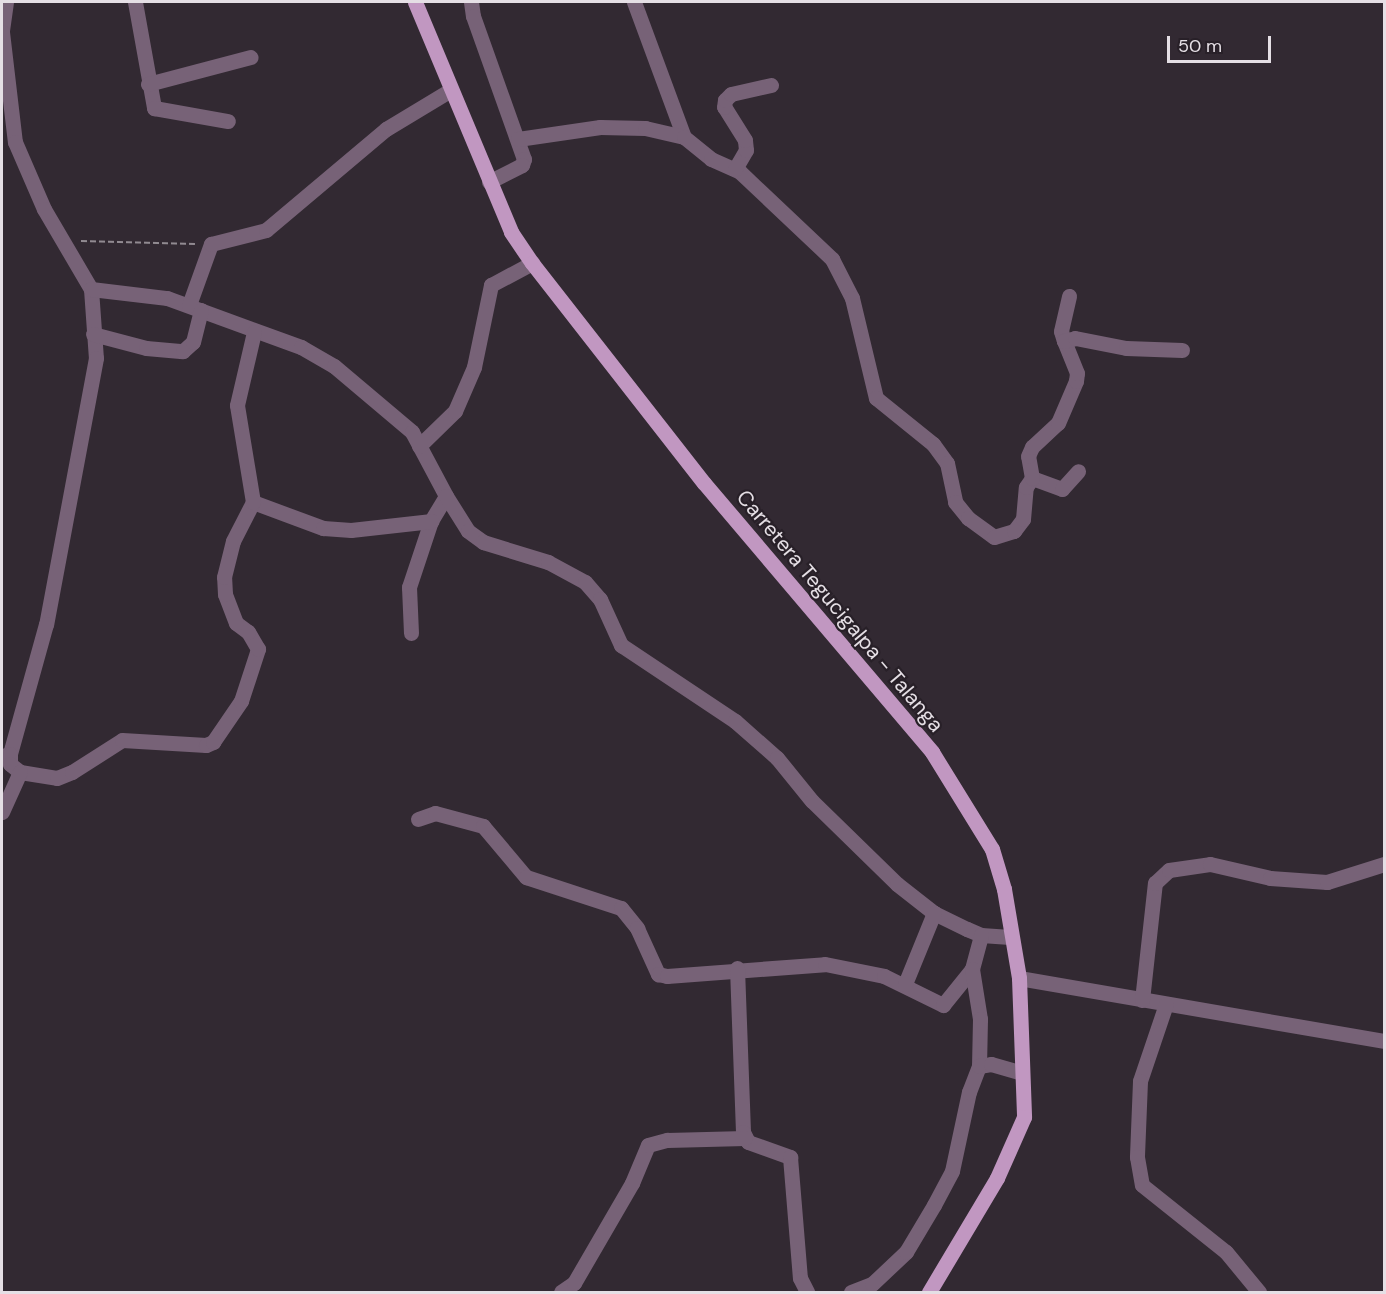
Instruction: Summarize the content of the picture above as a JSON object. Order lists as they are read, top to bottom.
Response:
{
  "streets": {
    "main road": ["Carretera Tegucigalpa - Talanga"]
  },
  "scale_bar": "50 m"
}
